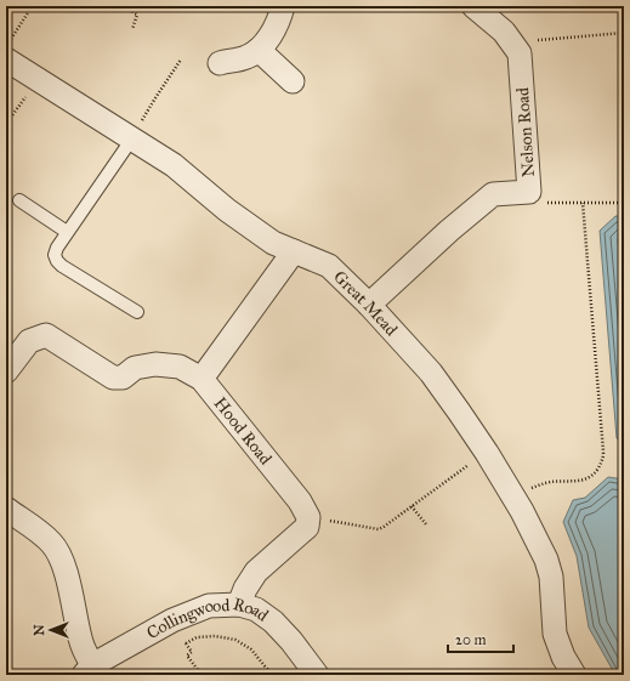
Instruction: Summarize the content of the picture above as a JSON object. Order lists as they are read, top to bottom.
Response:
{
  "streets": {
    "street": [
      "Nelson Road",
      "Great Mead",
      "Hood Road",
      "Collingwood Road"
    ]
  },
  "crossings": [
    ["Nelson Road", "Great Mead"]
  ],
  "scale_bar": "20 m",
  "north": "left"
}
